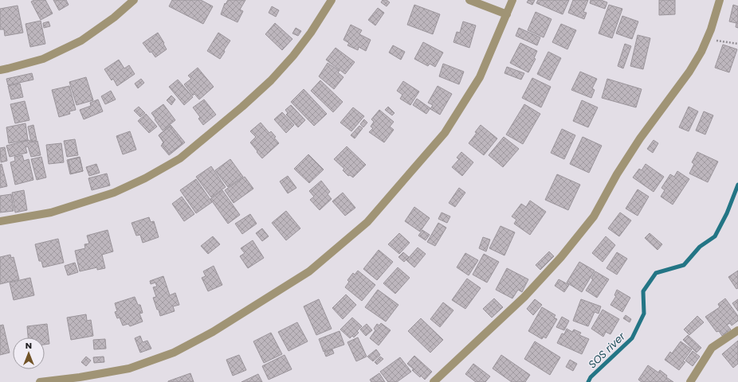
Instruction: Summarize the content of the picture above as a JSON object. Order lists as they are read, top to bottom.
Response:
{
  "water": ["SOS river"],
  "north": "top"
}
